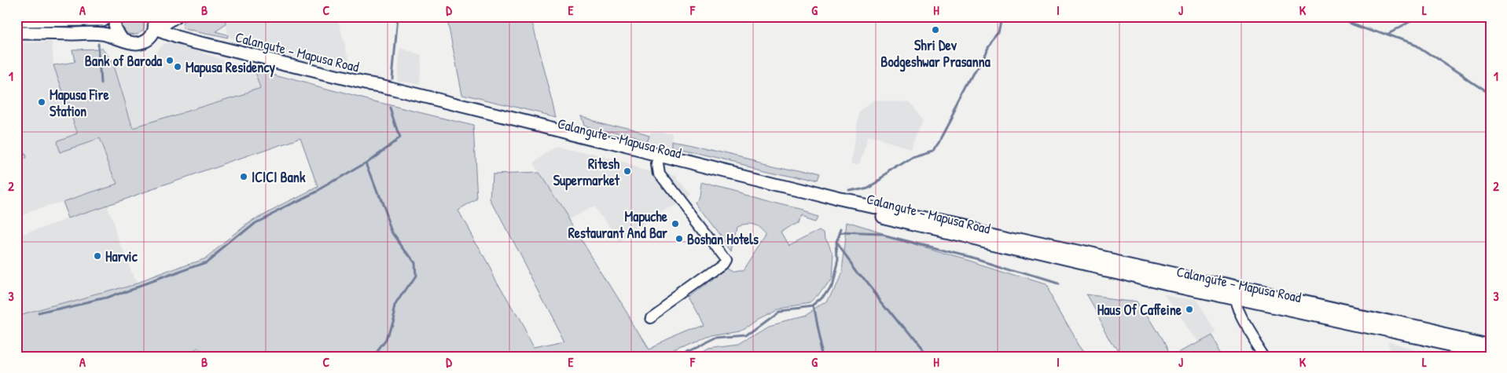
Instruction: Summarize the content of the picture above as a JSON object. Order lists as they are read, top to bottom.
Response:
{
  "streets": {
    "main road": ["Calangute - Mapusa Road"]
  },
  "places": [
    "Shri Dev Bodgeshwar Prasanna",
    "Bank of Baroda",
    "Mapusa Residency",
    "Mapusa Fire Station",
    "Ritesh Supermarket",
    "ICICI Bank",
    "Mapuche Restaurant And Bar",
    "Boshan Hotels",
    "Harvic",
    "Haus Of Caffeine"
  ],
  "grid": {
    "columns": [
      "A",
      "B",
      "C",
      "D",
      "E",
      "F",
      "G",
      "H",
      "I",
      "J",
      "K",
      "L"
    ],
    "rows": ["1", "2", "3"]
  }
}
